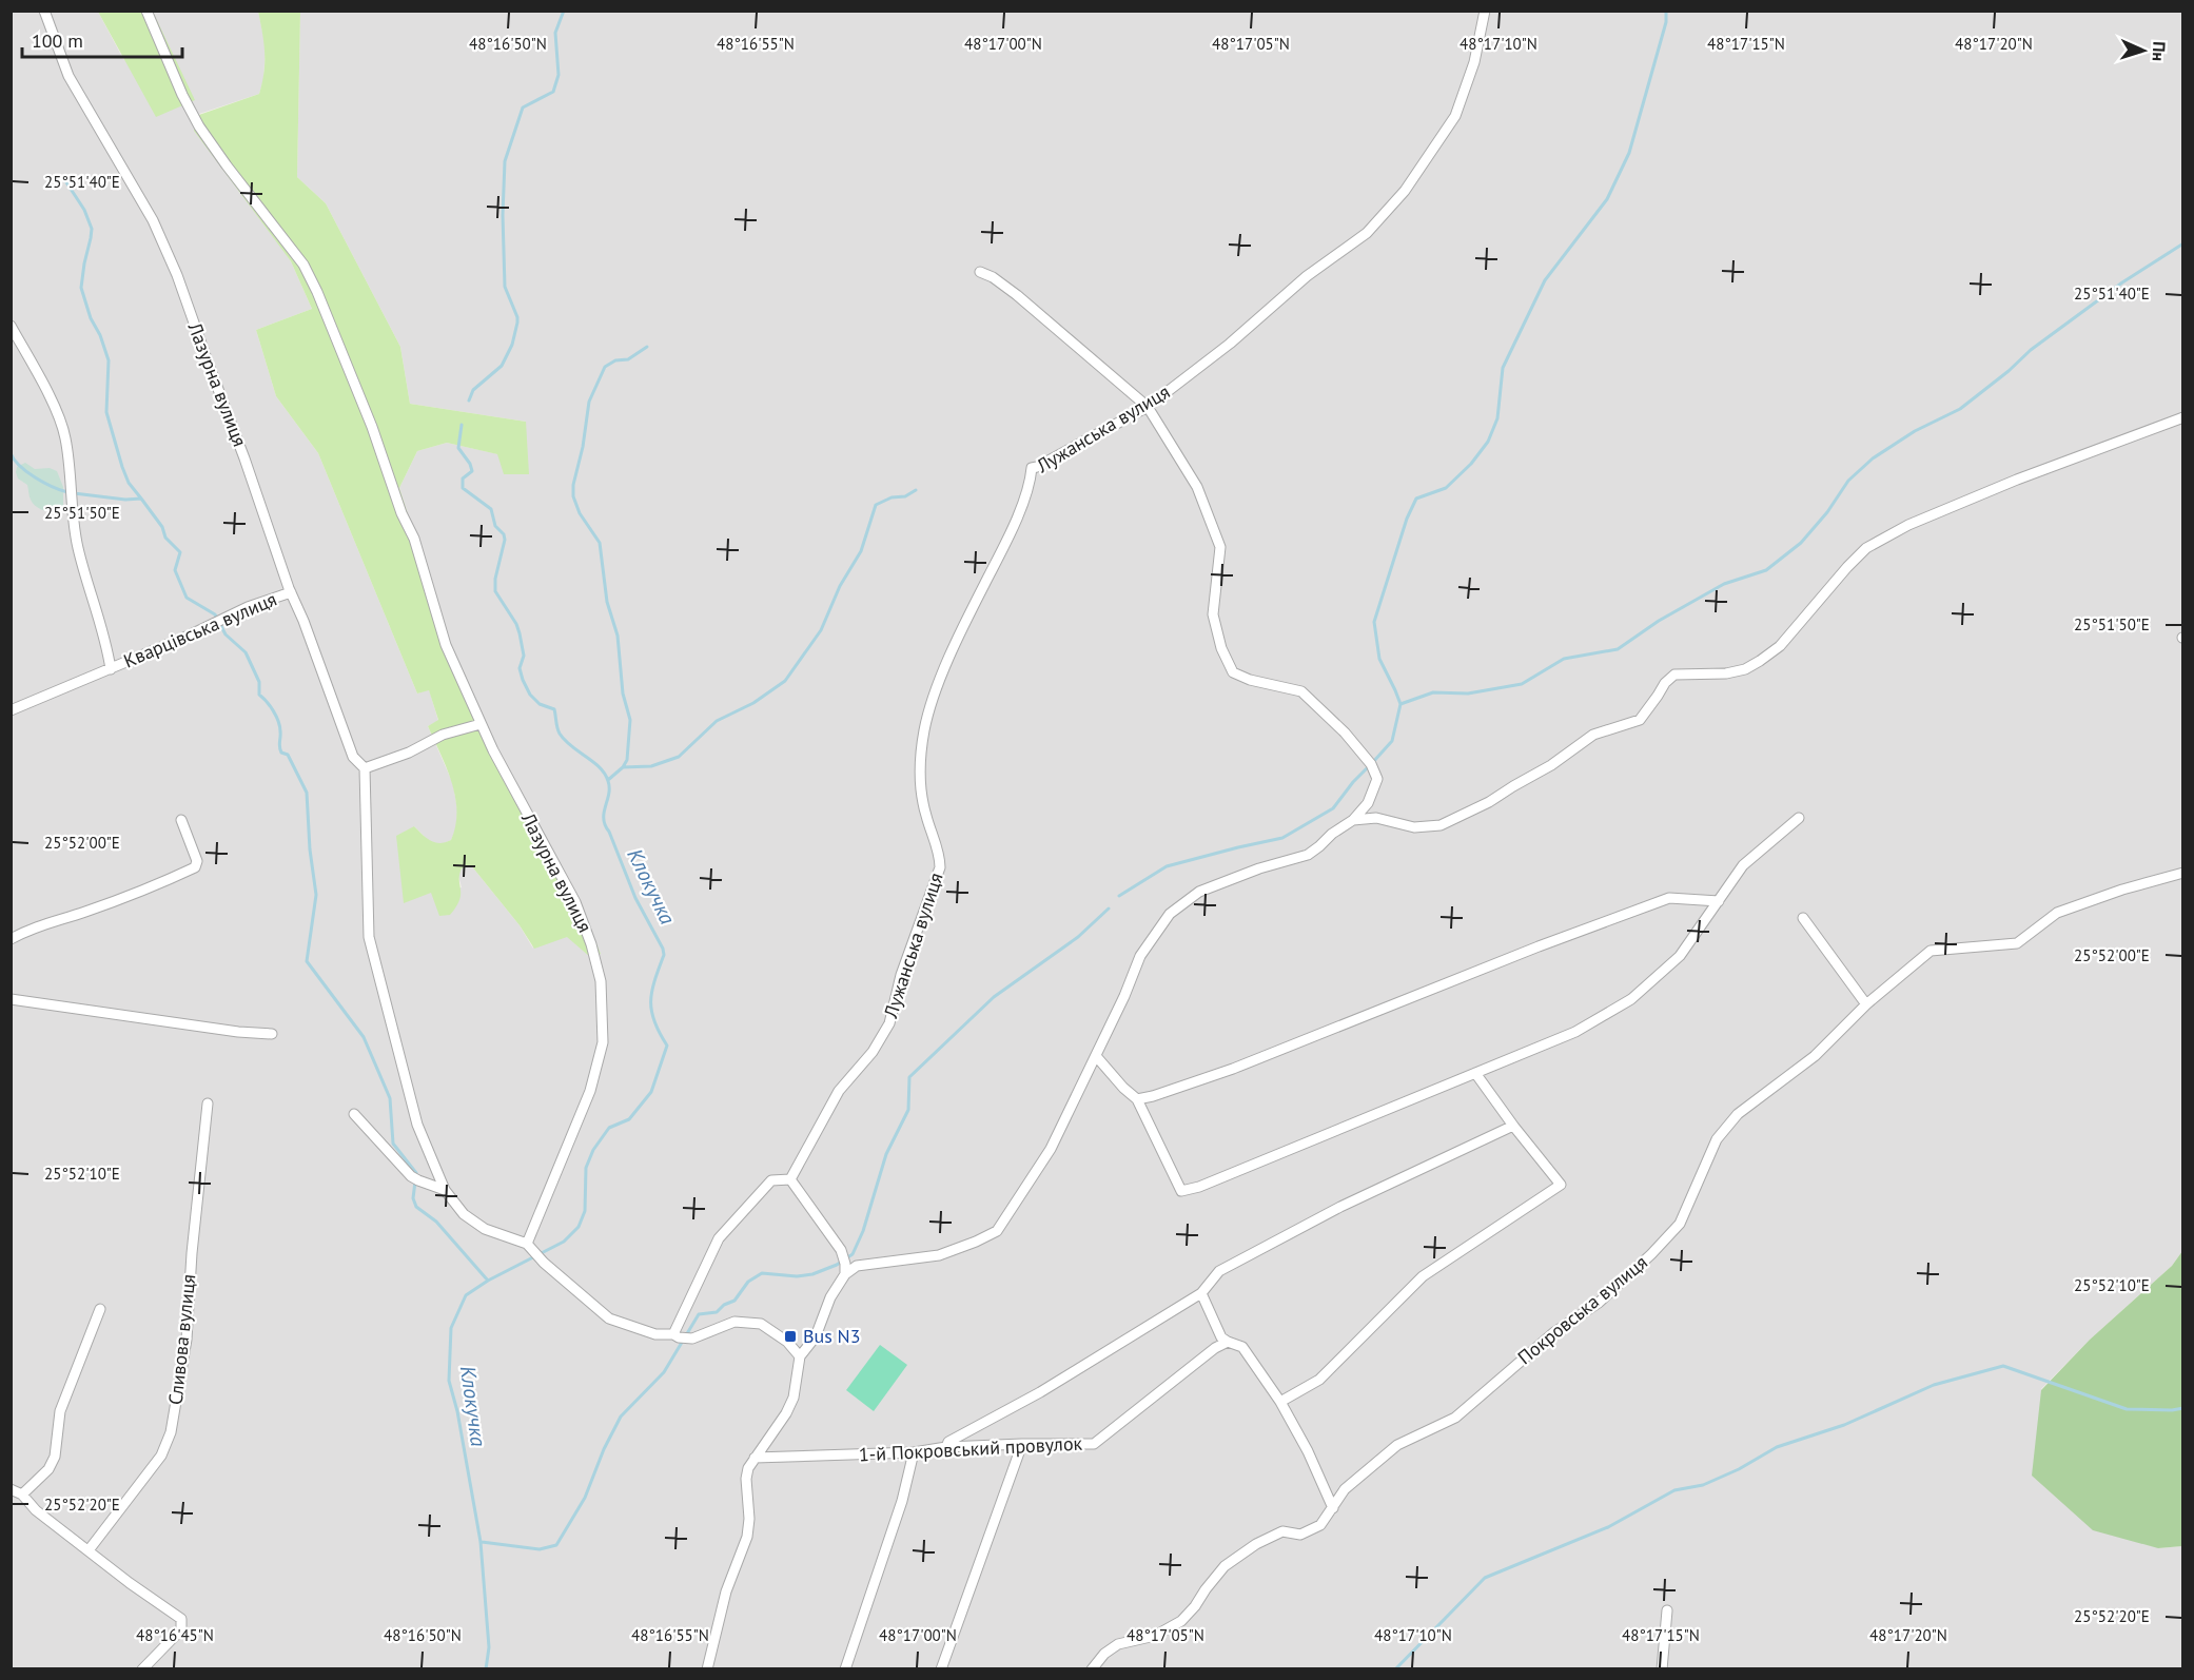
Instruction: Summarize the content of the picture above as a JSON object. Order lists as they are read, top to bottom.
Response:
{
  "streets": {
    "street": [
      "Лазурна вулиця",
      "Лужанська вулиця",
      "Кварцівська вулиця",
      "Покровська вулиця",
      "Сливова вулиця",
      "1-й Покровський провулок"
    ]
  },
  "crossings": [
    ["Лазурна вулиця", "Кварцівська вулиця"]
  ],
  "water": ["Клокучка"],
  "places": {
    "transit": ["Bus N3"]
  },
  "scale_bar": "100 m",
  "north": "right",
  "coordinates": [
    "48°16'50\"N",
    "48°16'55\"N",
    "48°17'00\"N",
    "48°17'05\"N",
    "48°17'10\"N",
    "48°17'15\"N",
    "48°17'20\"N",
    "25°51'40\"E",
    "25°51'50\"E",
    "25°52'00\"E",
    "25°52'10\"E",
    "25°52'20\"E",
    "48°16'45\"N"
  ]
}
